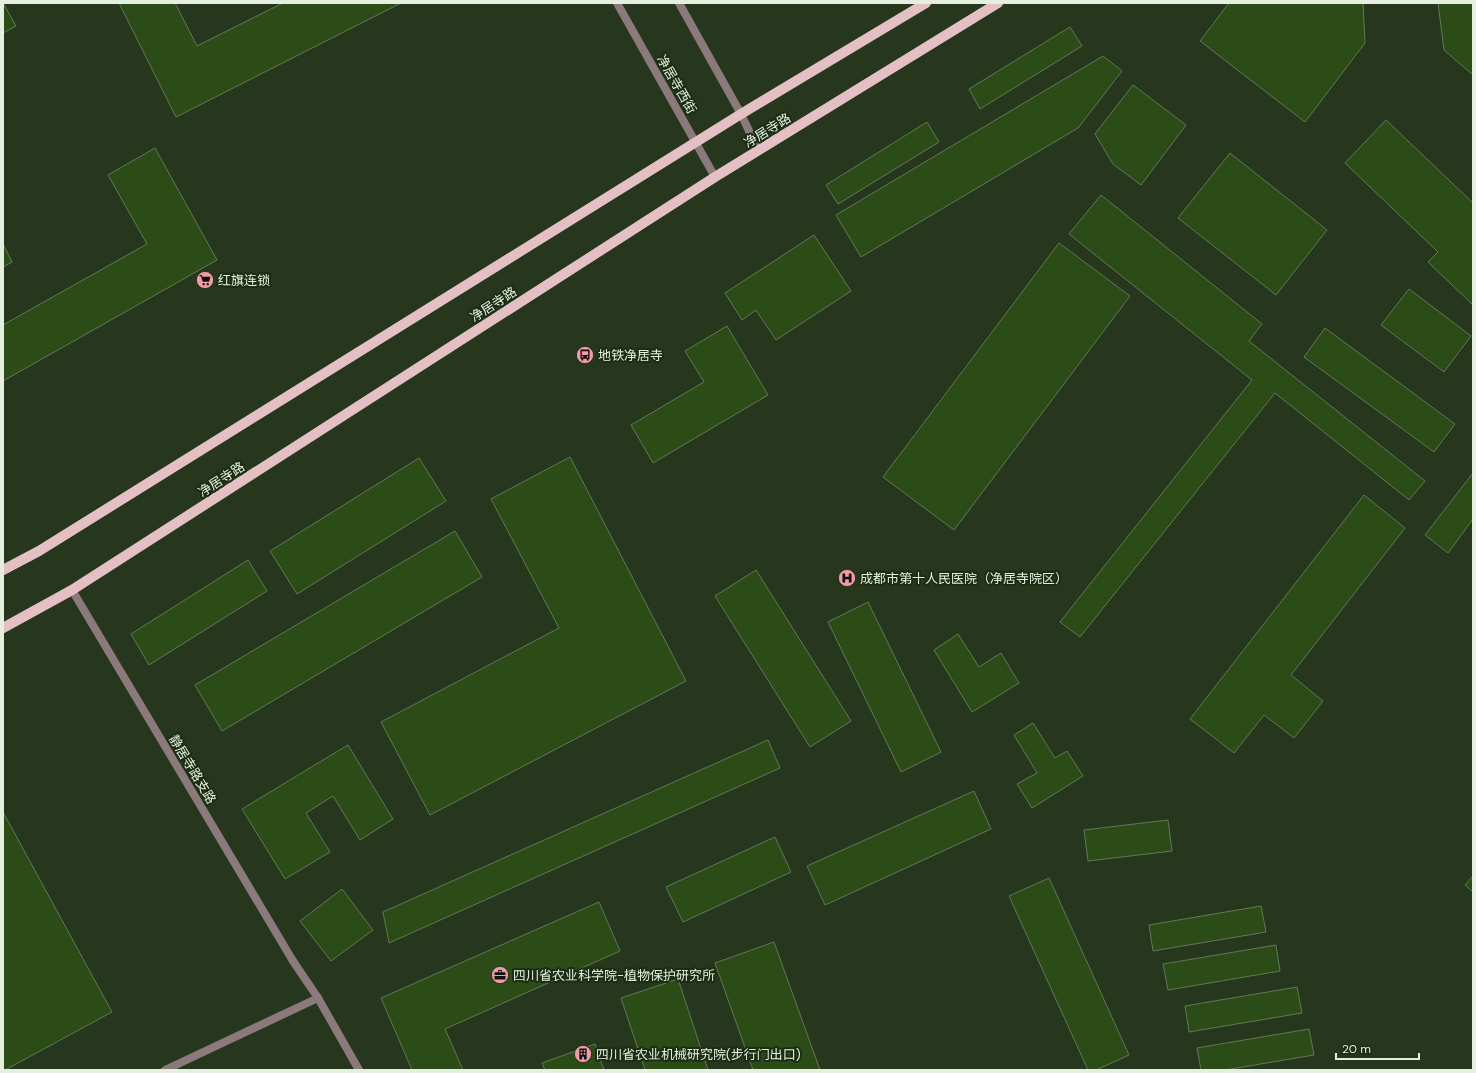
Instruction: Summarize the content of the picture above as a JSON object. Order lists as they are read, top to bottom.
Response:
{
  "streets": {
    "main road": ["净居寺路"],
    "street": ["净居寺西街", "静居寺路支路"]
  },
  "crossings": [
    ["净居寺西街", "净居寺路"],
    ["净居寺路", "静居寺路支路"]
  ],
  "places": {
    "supermarket": ["红旗连锁"],
    "bus stop": ["地铁净居寺"],
    "hospital": ["成都市第十人民医院（净居寺院区）"],
    "office": ["四川省农业科学院-植物保护研究所"],
    "building": ["四川省农业机械研究院(步行门出口)"]
  },
  "scale_bar": "20 m"
}
